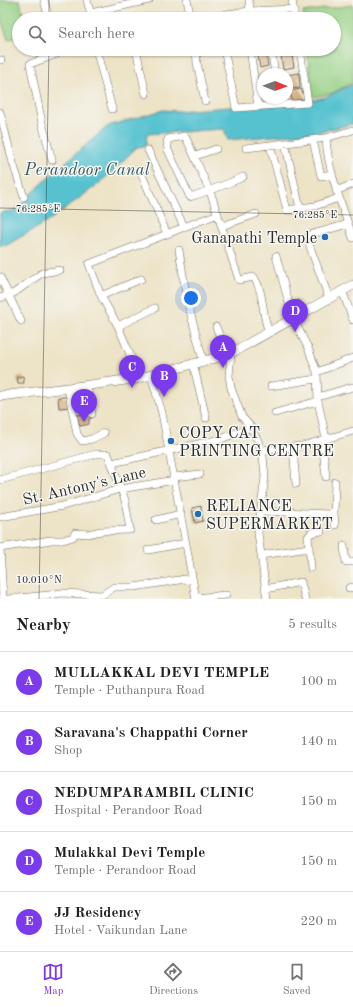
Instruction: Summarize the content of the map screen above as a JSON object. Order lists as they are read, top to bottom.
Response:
{
  "streets": {
    "street": ["St. Antony's Lane"]
  },
  "water": ["Perandoor Canal"],
  "places": ["Ganapathi Temple", "COPY CAT PRINTING CENTRE", "RELIANCE SUPERMARKET"],
  "north": "right",
  "page": {
    "search": "Search here",
    "pins": [
      "D",
      "A",
      "C",
      "B",
      "E"
    ],
    "heading": ["Nearby", "5 results"],
    "list": [
      {
        "mark": "A",
        "name": "MULLAKKAL DEVI TEMPLE",
        "note": "Temple · Puthanpura Road",
        "value": "100 m"
      },
      {
        "mark": "B",
        "name": "Saravana's Chappathi Corner",
        "note": "Shop",
        "value": "140 m"
      },
      {
        "mark": "C",
        "name": "NEDUMPARAMBIL CLINIC",
        "note": "Hospital · Perandoor Road",
        "value": "150 m"
      },
      {
        "mark": "D",
        "name": "Mulakkal Devi Temple",
        "note": "Temple · Perandoor Road",
        "value": "150 m"
      },
      {
        "mark": "E",
        "name": "JJ Residency",
        "note": "Hotel · Vaikundan Lane",
        "value": "220 m"
      }
    ],
    "nav": ["Map", "Directions", "Saved"]
  },
  "coordinates": ["76.285°E", "10.010°N"]
}
